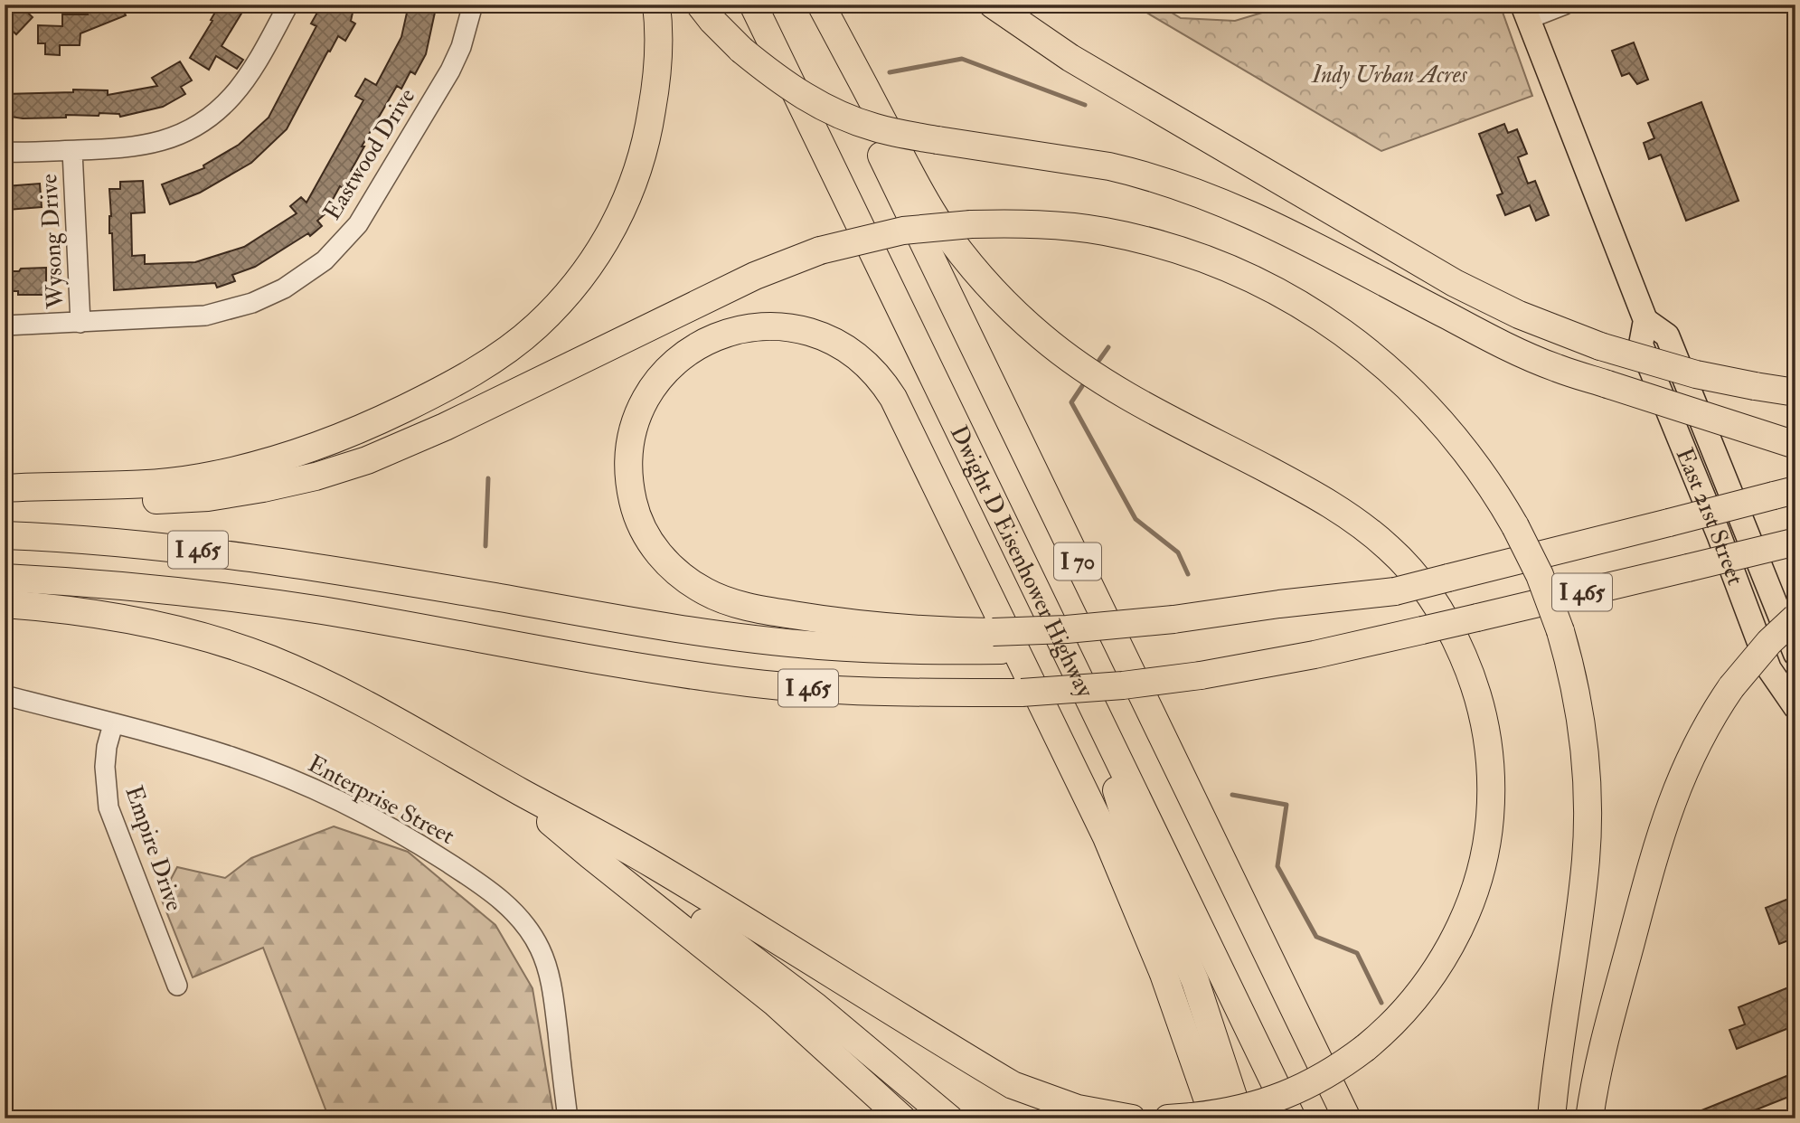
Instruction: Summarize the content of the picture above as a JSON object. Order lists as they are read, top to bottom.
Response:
{
  "streets": {
    "highway": ["I 465", "I 70", "Dwight D Eisenhower Highway"],
    "main road": ["East 21st Street"],
    "street": [
      "Eastwood Drive",
      "Wysong Drive",
      "Enterprise Street",
      "Empire Drive"
    ]
  },
  "crossings": [
    ["Eastwood Drive", "Wysong Drive"],
    ["Enterprise Street", "Empire Drive"]
  ],
  "parks": ["Indy Urban Acres"]
}
